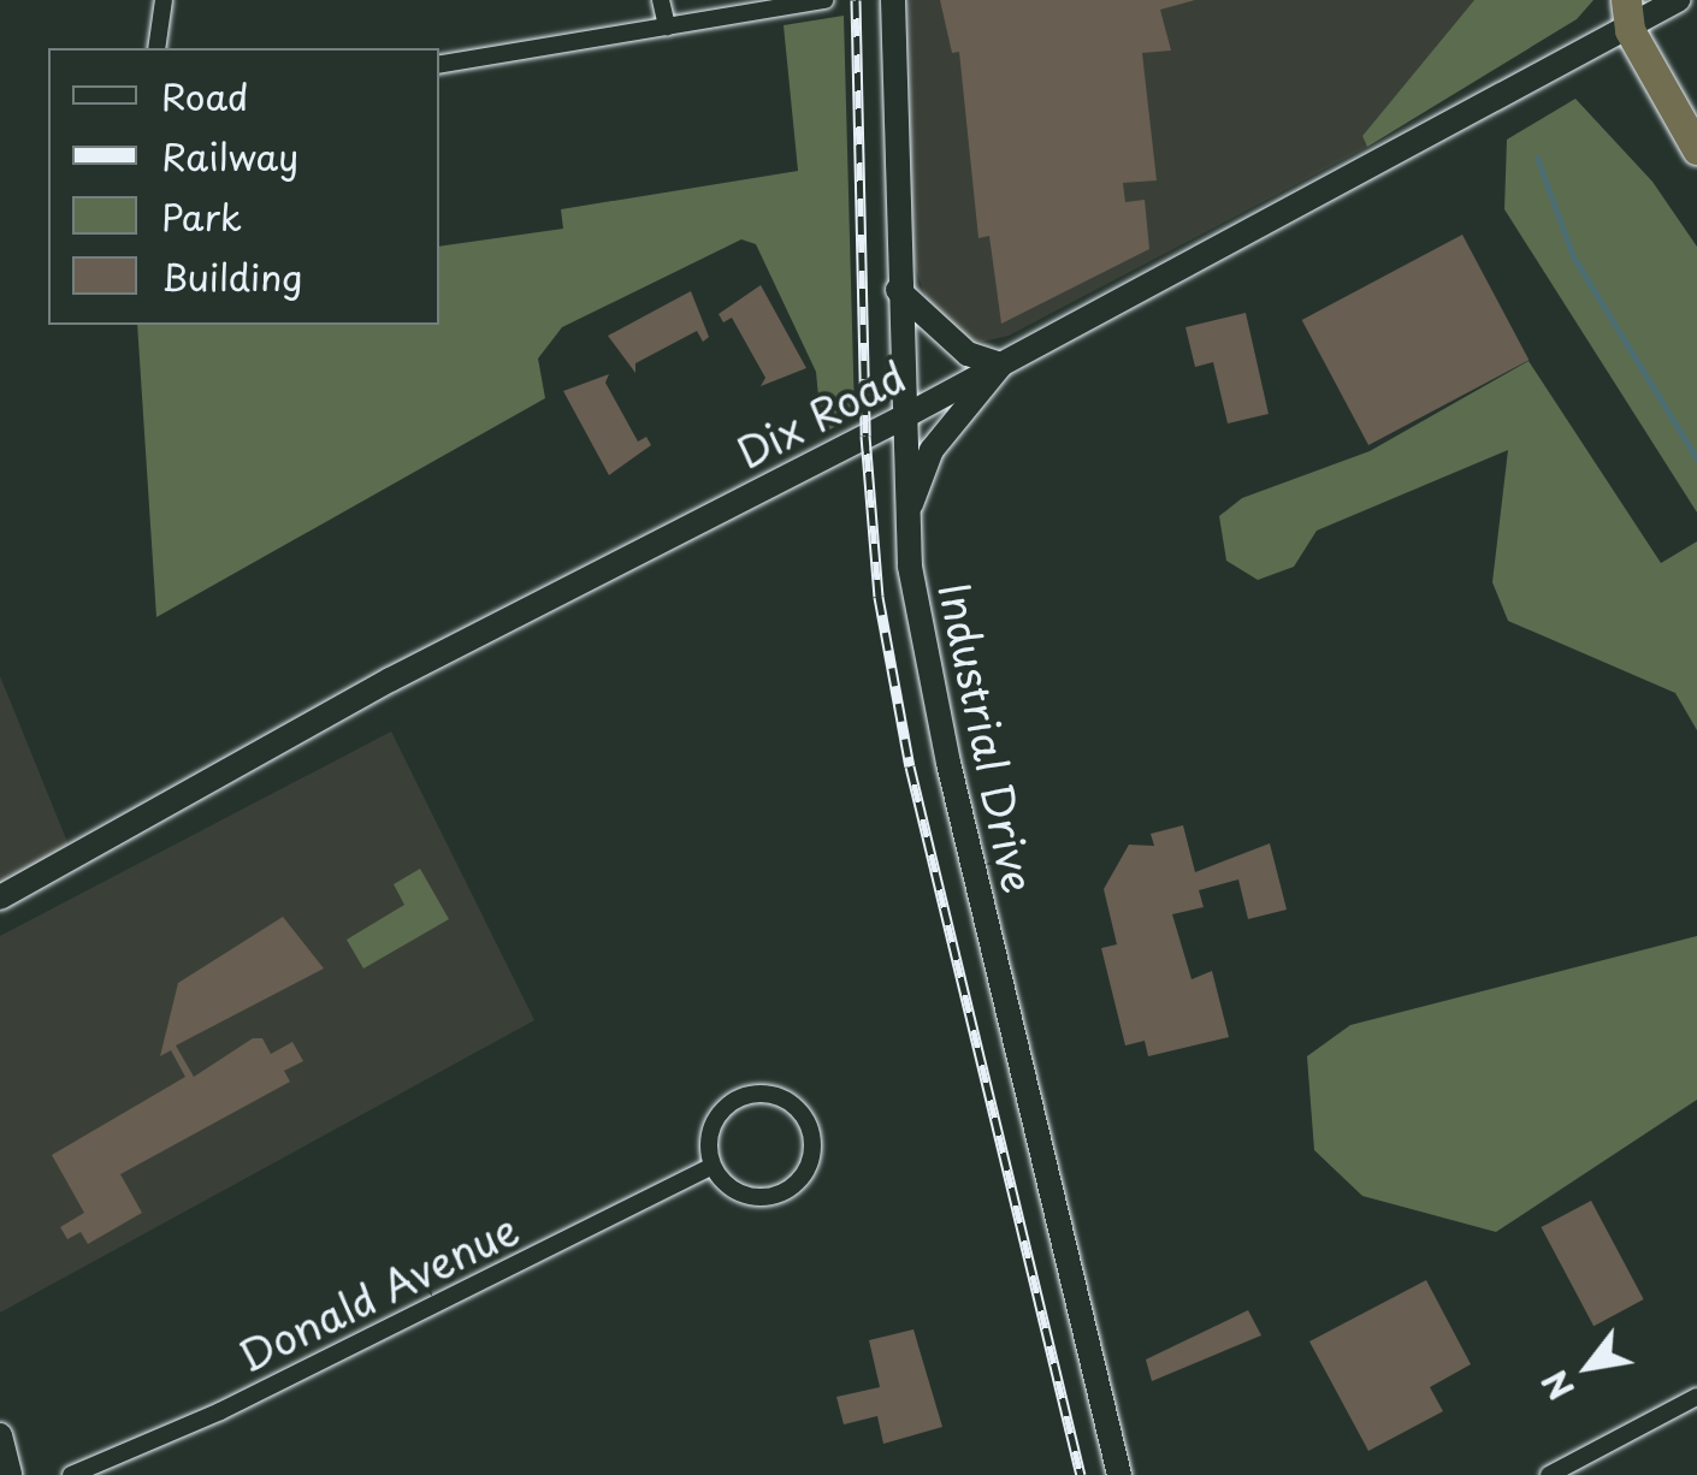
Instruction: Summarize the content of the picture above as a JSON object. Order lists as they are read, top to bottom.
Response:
{
  "streets": {
    "main road": ["Dix Road", "Industrial Drive"],
    "street": ["Donald Avenue"]
  },
  "crossings": [
    ["Dix Road", "Industrial Drive"]
  ],
  "legend": [
    "Road",
    "Railway",
    "Park",
    "Building"
  ],
  "north": "bottom left"
}
